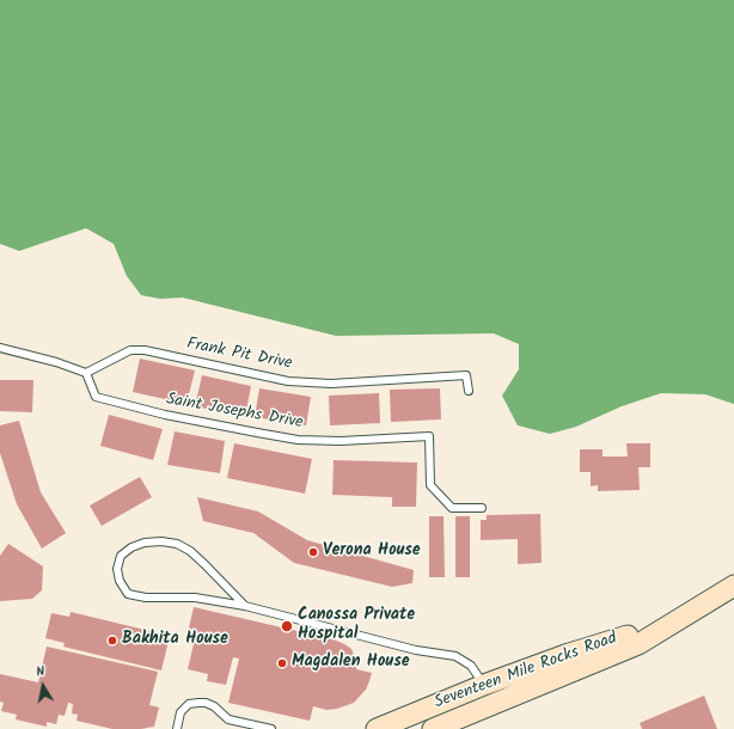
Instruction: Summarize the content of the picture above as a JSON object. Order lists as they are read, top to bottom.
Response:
{
  "streets": {
    "main road": ["Seventeen Mile Rocks Road"],
    "lane": ["Frank Pit Drive", "Saint Josephs Drive"]
  },
  "crossings": [
    ["Frank Pit Drive", "Saint Josephs Drive"]
  ],
  "places": [
    "Verona House",
    "Canossa Private Hospital",
    "Bakhita House",
    "Magdalen House"
  ],
  "north": "top"
}
